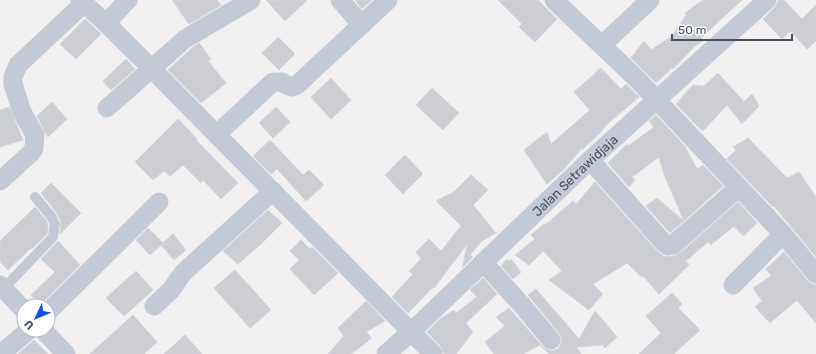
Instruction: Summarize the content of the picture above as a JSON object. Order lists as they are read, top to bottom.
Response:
{
  "streets": {
    "street": ["Jalan Setrawidjaja"]
  },
  "scale_bar": "50 m",
  "north": "bottom left"
}
